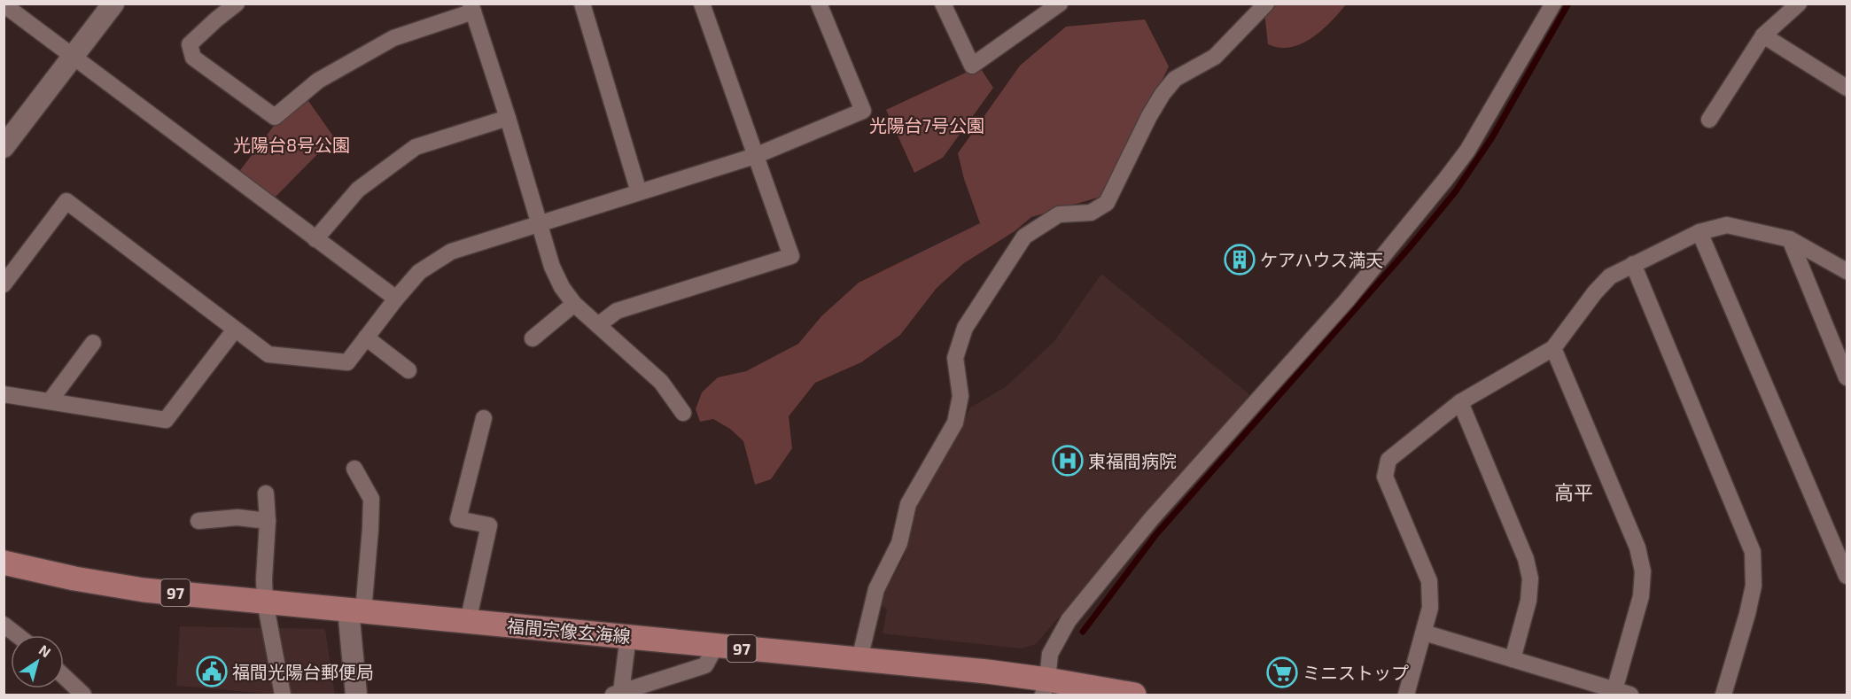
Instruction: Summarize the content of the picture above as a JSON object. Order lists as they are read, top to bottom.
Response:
{
  "streets": {
    "main road": ["97", "福間宗像玄海線"]
  },
  "districts": ["高平"],
  "parks": ["光陽台7号公園", "光陽台8号公園"],
  "places": {
    "building": ["ケアハウス満天"],
    "hospital": ["東福間病院"],
    "public building": ["福間光陽台郵便局"],
    "supermarket": ["ミニストップ"]
  },
  "north": "top right"
}
